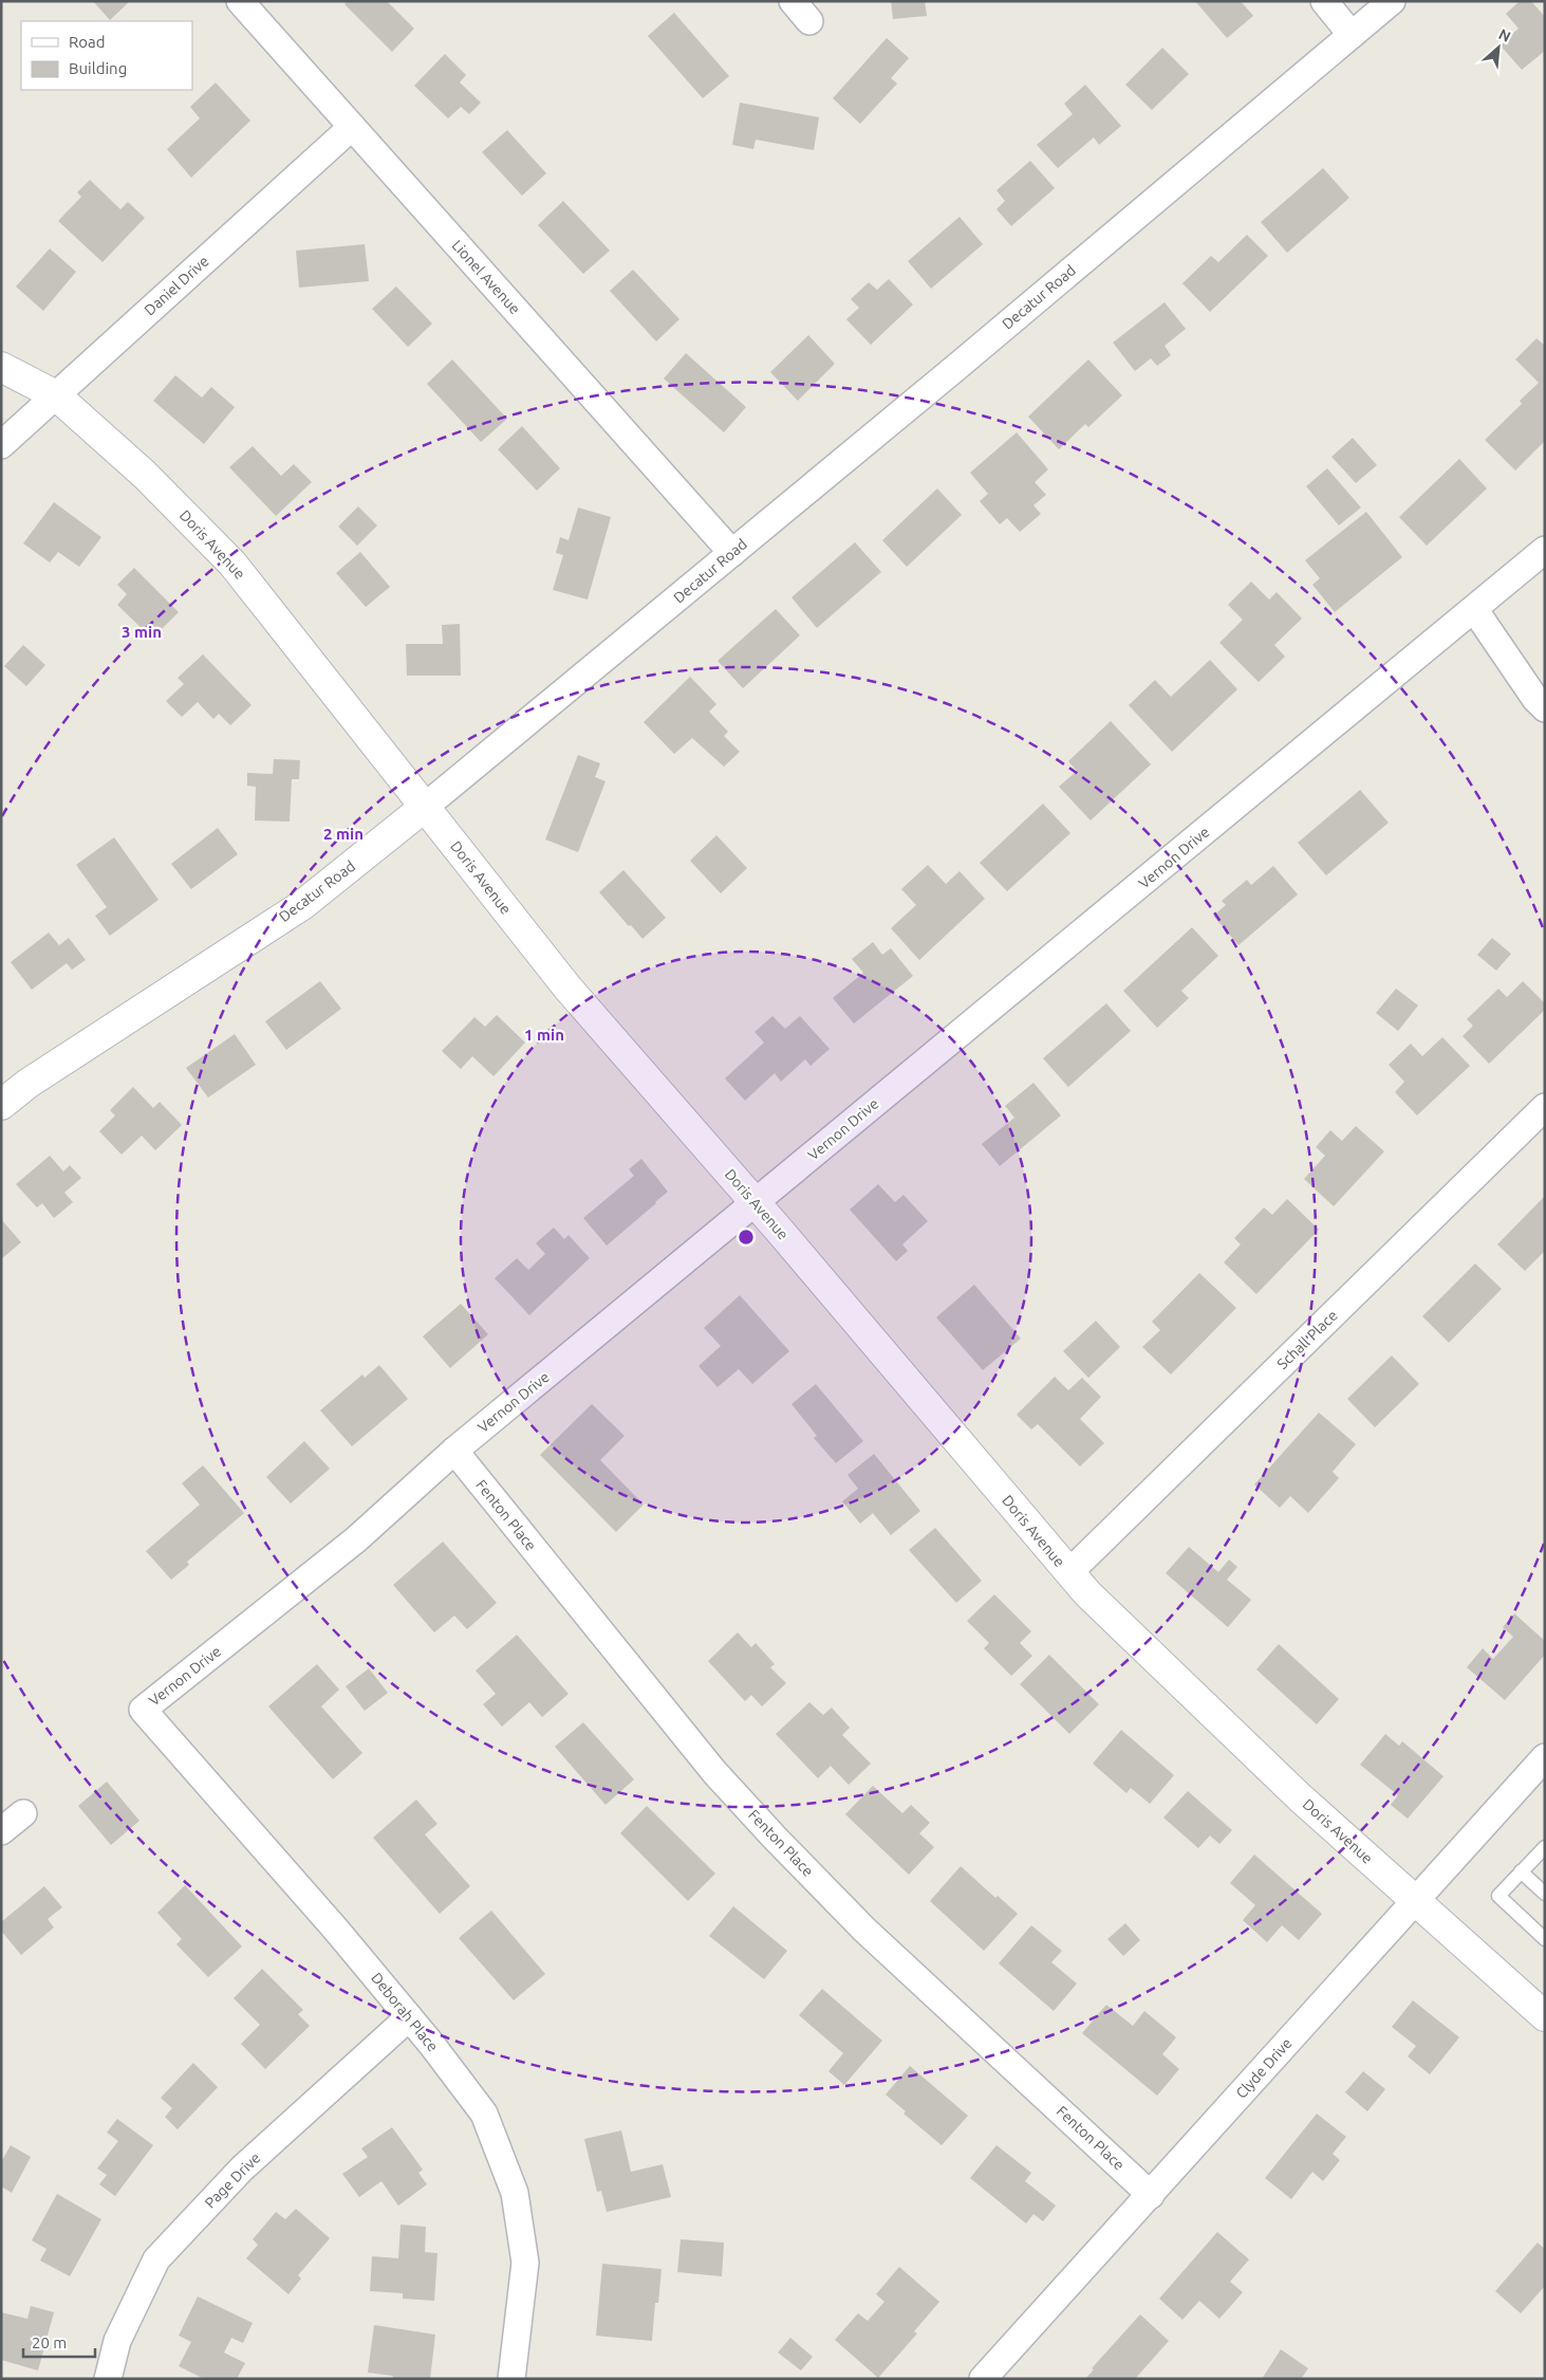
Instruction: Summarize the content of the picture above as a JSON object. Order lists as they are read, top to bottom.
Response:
{
  "streets": {
    "street": [
      "Lionel Avenue",
      "Daniel Drive",
      "Decatur Road",
      "Doris Avenue",
      "Vernon Drive",
      "Schall Place",
      "Fenton Place",
      "Deborah Place",
      "Clyde Drive",
      "Page Drive"
    ]
  },
  "crossings": [
    ["Lionel Avenue", "Daniel Drive"],
    ["Lionel Avenue", "Decatur Road"],
    ["Daniel Drive", "Doris Avenue"],
    ["Decatur Road", "Doris Avenue"],
    ["Doris Avenue", "Vernon Drive"],
    ["Doris Avenue", "Schall Place"],
    ["Doris Avenue", "Clyde Drive"],
    ["Vernon Drive", "Fenton Place"],
    ["Vernon Drive", "Deborah Place"],
    ["Fenton Place", "Clyde Drive"],
    ["Deborah Place", "Page Drive"]
  ],
  "legend": ["Road", "Building"],
  "scale_bar": "20 m",
  "north": "top right",
  "rings": ["3 min", "2 min", "1 min"]
}
